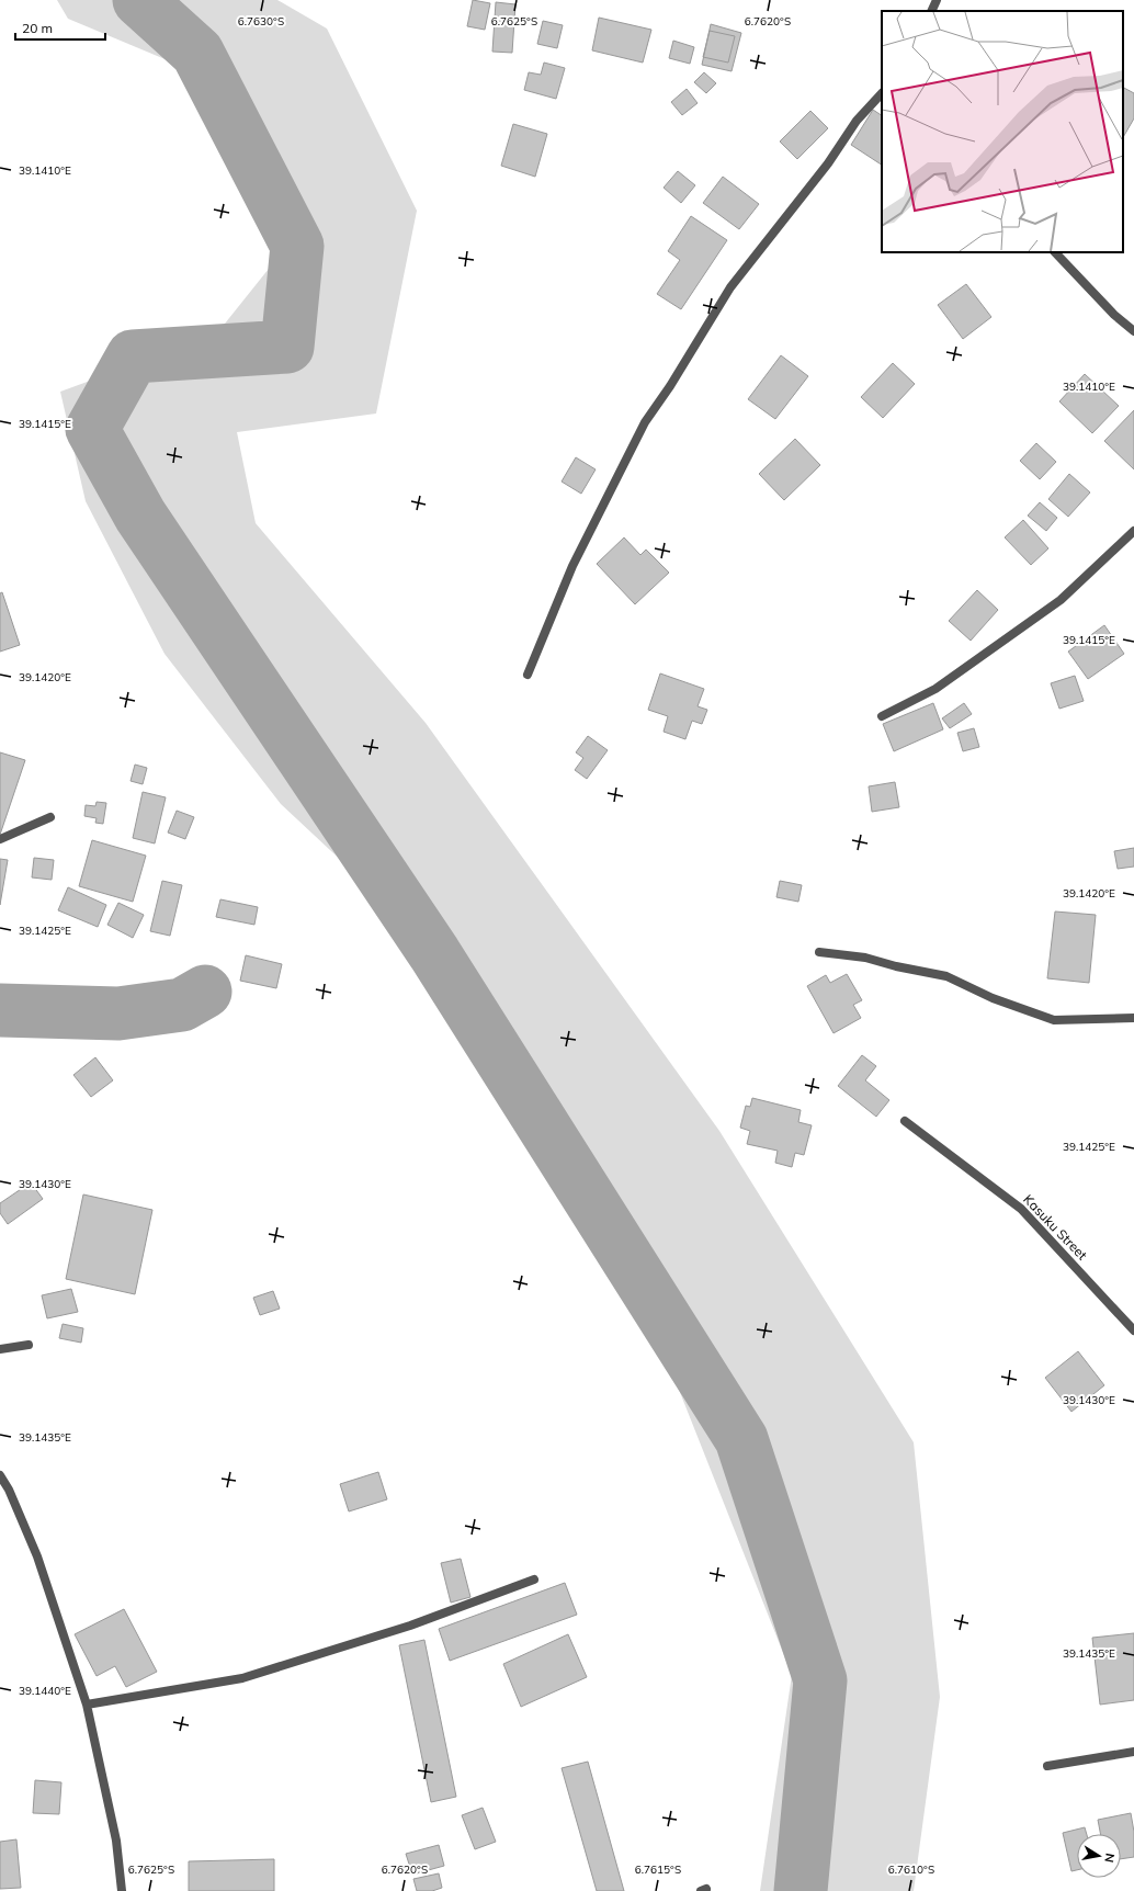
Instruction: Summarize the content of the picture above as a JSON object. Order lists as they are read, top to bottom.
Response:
{
  "streets": {
    "street": ["Kasuku Street"]
  },
  "scale_bar": "20 m",
  "north": "right",
  "coordinates": [
    "6.7630°S",
    "6.7625°S",
    "6.7620°S",
    "39.1410°E",
    "39.1415°E",
    "39.1420°E",
    "39.1425°E",
    "39.1430°E",
    "39.1435°E",
    "39.1440°E",
    "6.7615°S",
    "6.7610°S"
  ]
}
